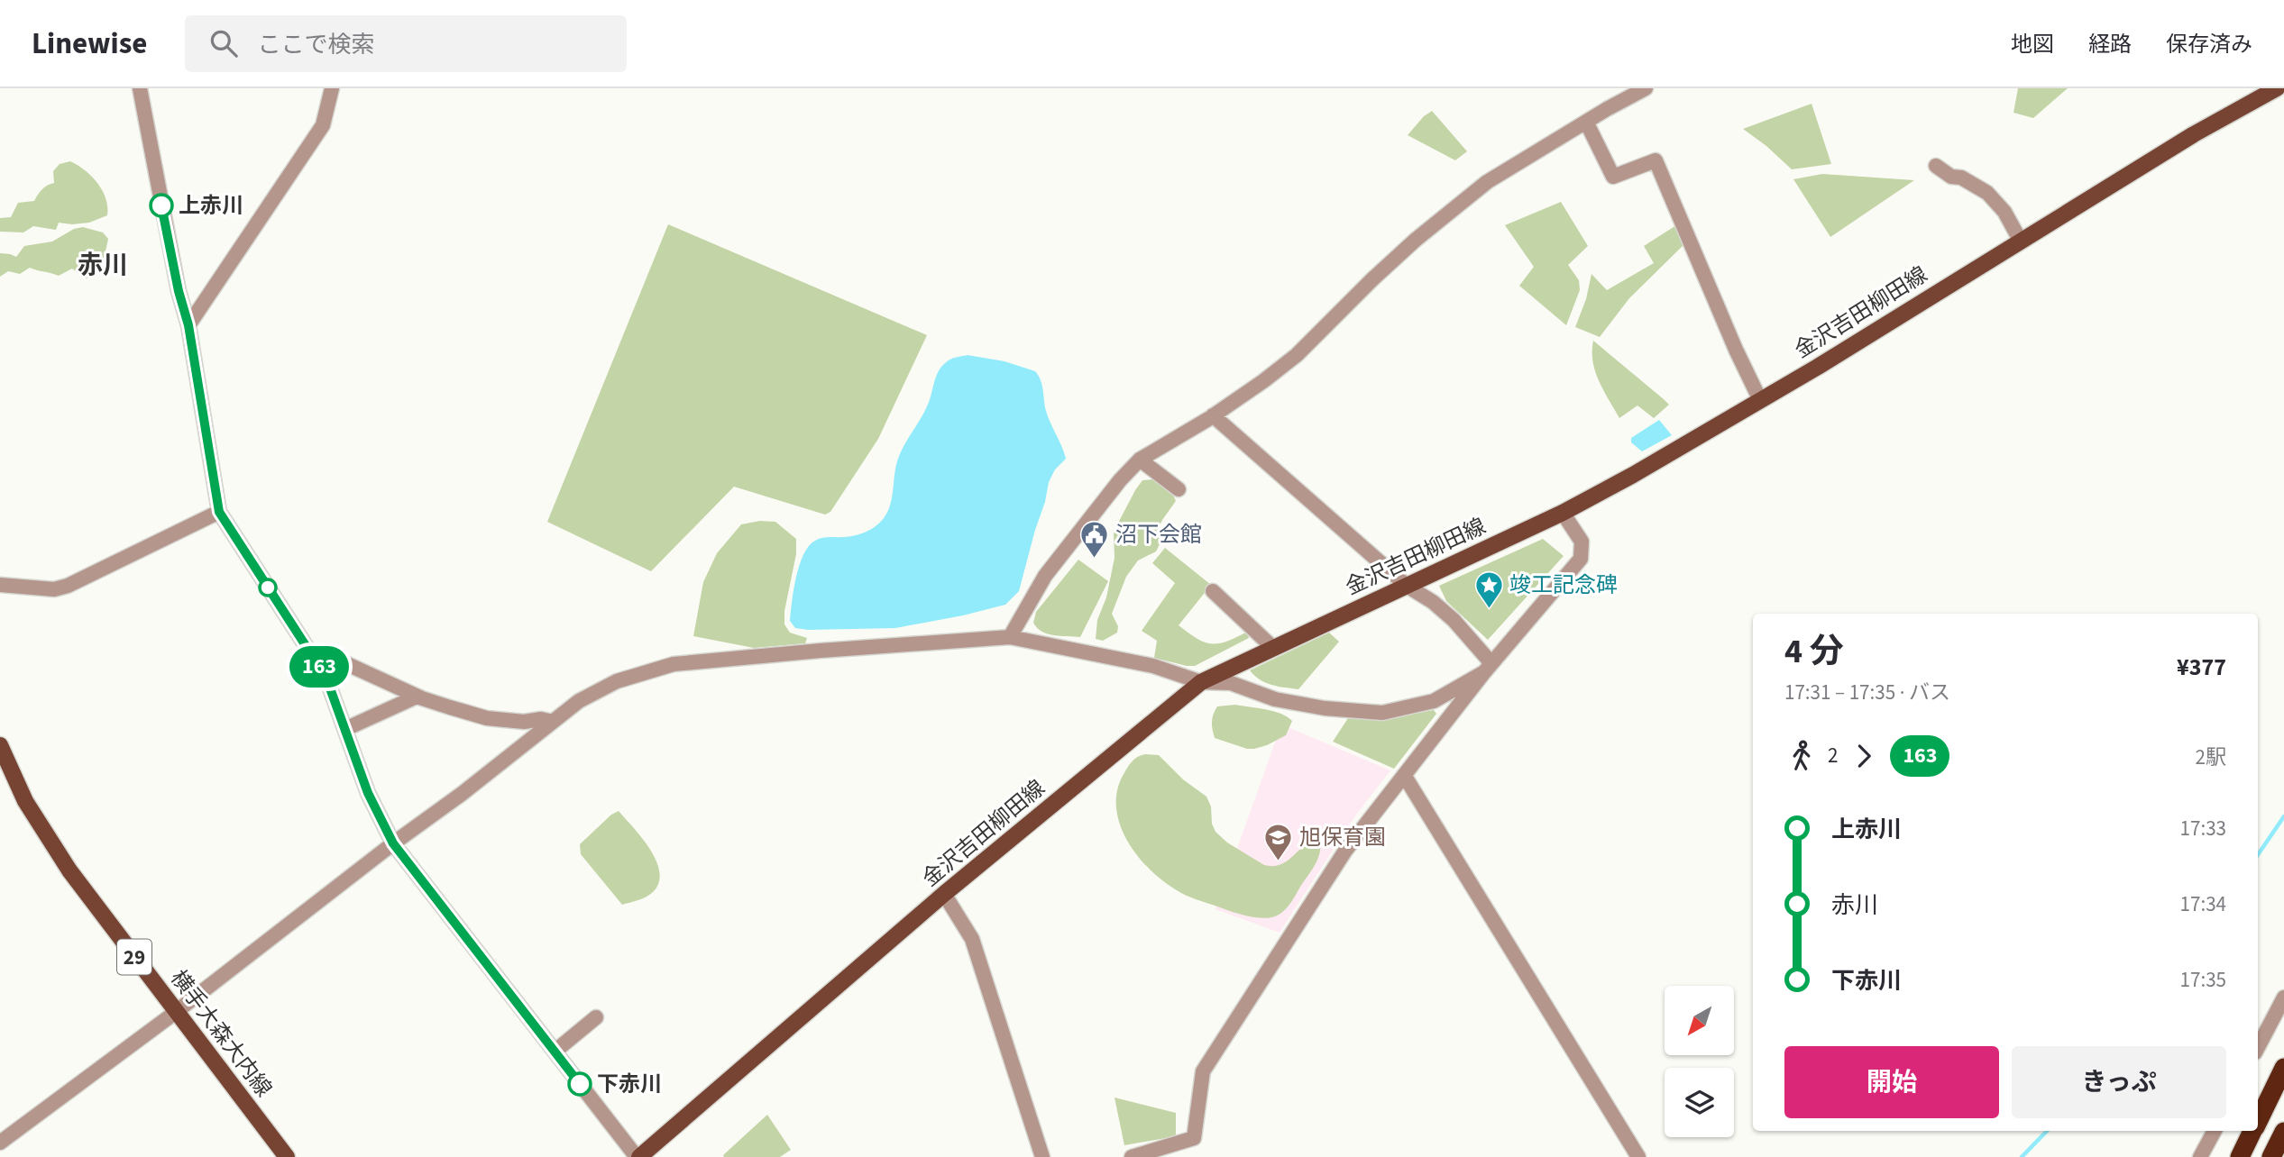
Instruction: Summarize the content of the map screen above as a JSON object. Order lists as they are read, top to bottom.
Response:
{
  "streets": {
    "main road": ["金沢吉田柳田線", "29", "横手大森大内線"]
  },
  "districts": ["赤川"],
  "places": {
    "other": ["上赤川", "下赤川"],
    "public building": ["沼下会館"],
    "place": ["竣工記念碑"],
    "school or university": ["旭保育園"]
  },
  "lines": ["bus line 163"],
  "north": "bottom left",
  "page": {
    "header": "Linewise",
    "search": "ここで検索",
    "nav": ["地図", "経路", "保存済み"],
    "on_map": "163",
    "heading": ["4 分", "17:31 – 17:35 · バス", "¥377"],
    "legs": ["2", "163", "2駅"],
    "list": [
      {
        "name": "上赤川",
        "value": "17:33"
      },
      {
        "name": "赤川",
        "value": "17:34"
      },
      {
        "name": "下赤川",
        "value": "17:35"
      }
    ],
    "buttons": ["開始", "きっぷ"]
  }
}
